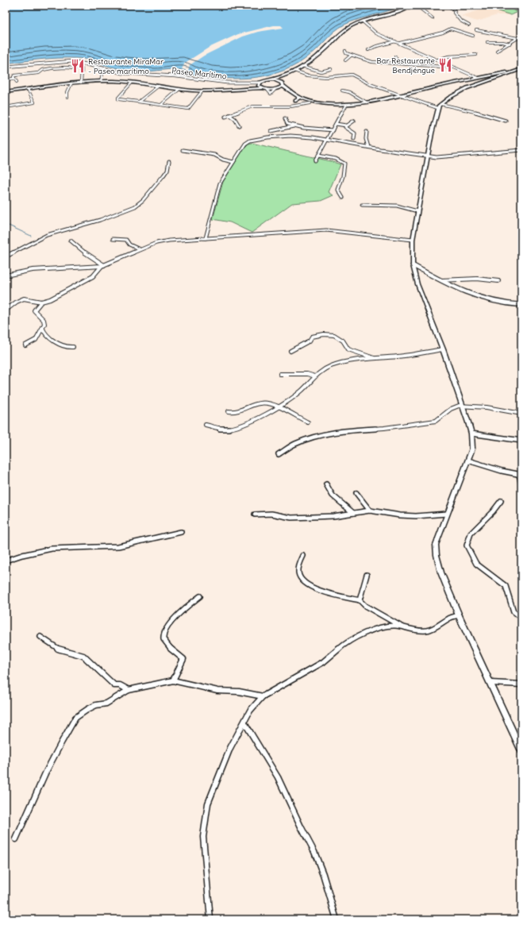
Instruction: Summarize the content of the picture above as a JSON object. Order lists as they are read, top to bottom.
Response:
{
  "streets": {
    "street": ["Paseo Marítimo"]
  },
  "places": {
    "restaurant": ["Bar Restaurante Bendjéngue", "Restaurante MiraMar - Paseo marítimo"]
  }
}
